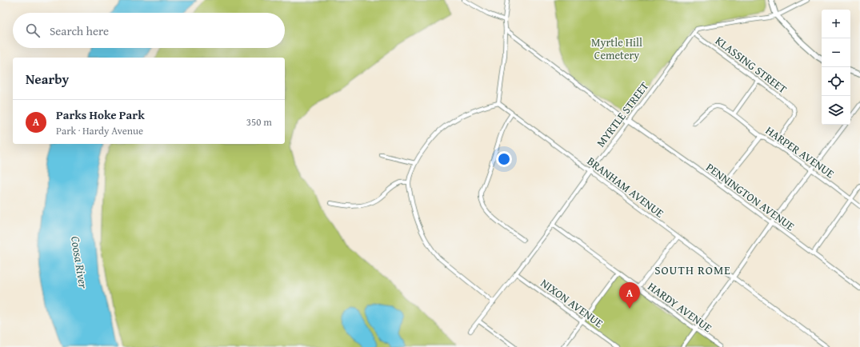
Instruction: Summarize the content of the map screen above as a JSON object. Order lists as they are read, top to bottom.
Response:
{
  "streets": {
    "street": [
      "KLASSING STREET",
      "MYRTLE STREET",
      "HARPER AVENUE",
      "BRANHAM AVENUE",
      "PENNINGTON AVENUE",
      "NIXON AVENUE",
      "HARDY AVENUE"
    ]
  },
  "crossings": [
    ["KLASSING STREET", "MYRTLE STREET"],
    ["KLASSING STREET", "HARPER AVENUE"],
    ["MYRTLE STREET", "BRANHAM AVENUE"],
    ["MYRTLE STREET", "PENNINGTON AVENUE"],
    ["MYRTLE STREET", "NIXON AVENUE"],
    ["MYRTLE STREET", "HARDY AVENUE"]
  ],
  "districts": ["SOUTH ROME"],
  "water": ["Coosa River"],
  "parks": ["Myrtle Hill Cemetery"],
  "page": {
    "map_buttons": ["+", "−"],
    "search": "Search here",
    "heading": "Nearby",
    "list": [
      {
        "mark": "A",
        "name": "Parks Hoke Park",
        "note": "Park · Hardy Avenue",
        "value": "350 m"
      }
    ],
    "pins": "A"
  }
}
